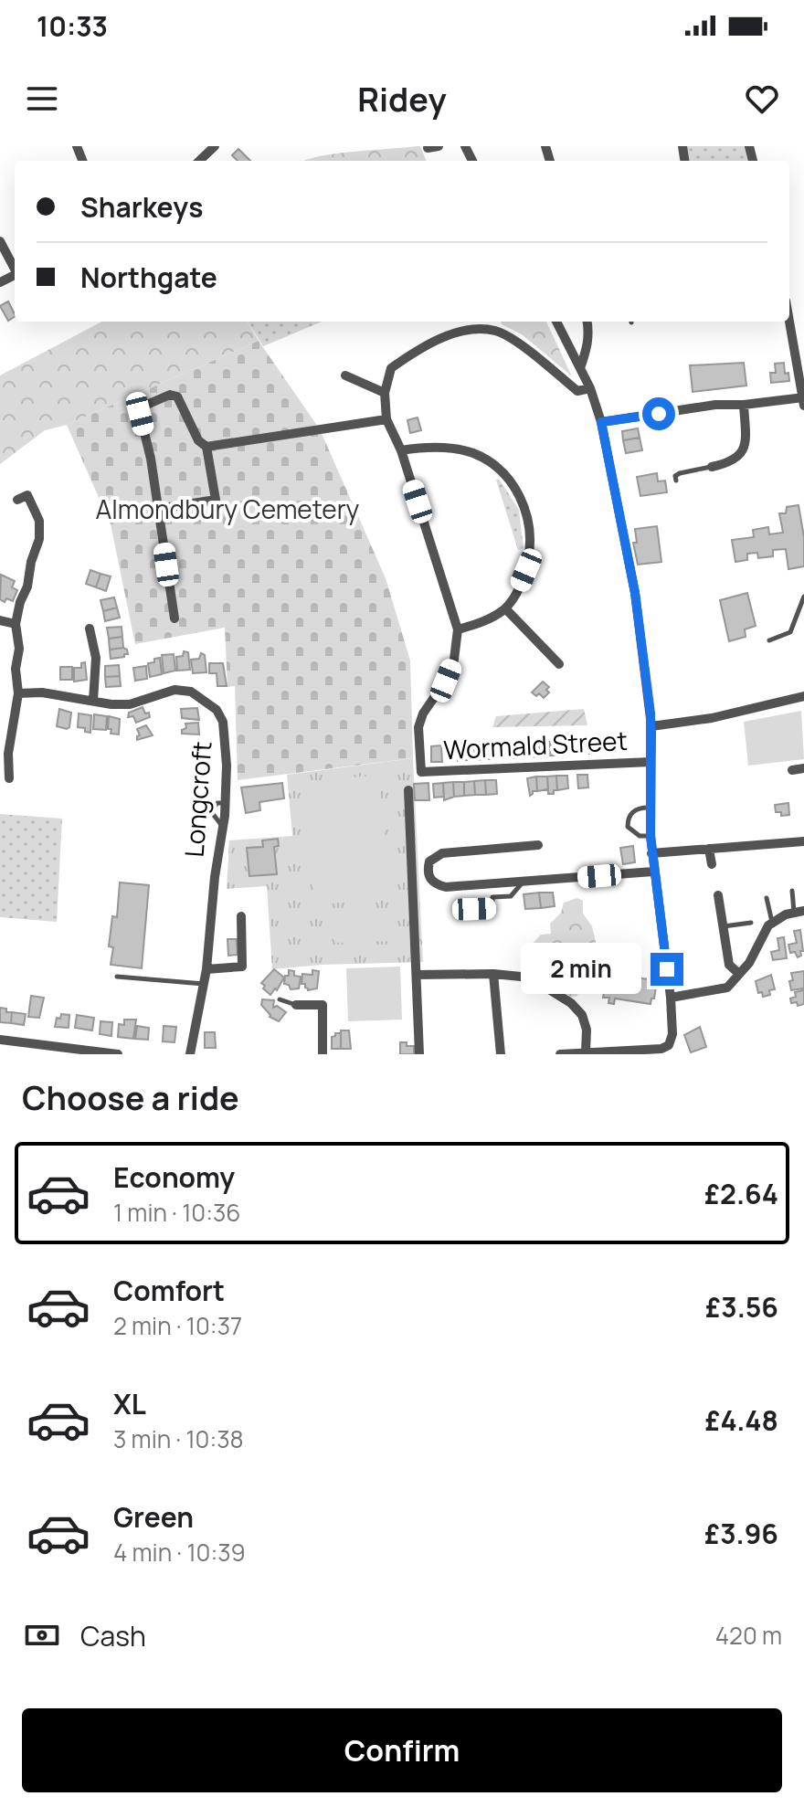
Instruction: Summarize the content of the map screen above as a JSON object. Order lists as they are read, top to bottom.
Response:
{
  "streets": {
    "street": ["Wormald Street", "Longcroft"]
  },
  "parks": ["Almondbury Cemetery"],
  "page": {
    "status": "10:33",
    "header": "Ridey",
    "banner": ["Sharkeys", "Northgate"],
    "bubble": "2 min",
    "heading": "Choose a ride",
    "list": [
      {
        "name": "Economy",
        "note": "1 min · 10:36",
        "value": "£2.64"
      },
      {
        "name": "Comfort",
        "note": "2 min · 10:37",
        "value": "£3.56"
      },
      {
        "name": "XL",
        "note": "3 min · 10:38",
        "value": "£4.48"
      },
      {
        "name": "Green",
        "note": "4 min · 10:39",
        "value": "£3.96"
      }
    ],
    "pay": ["Cash", "420 m"],
    "buttons": "Confirm"
  }
}
